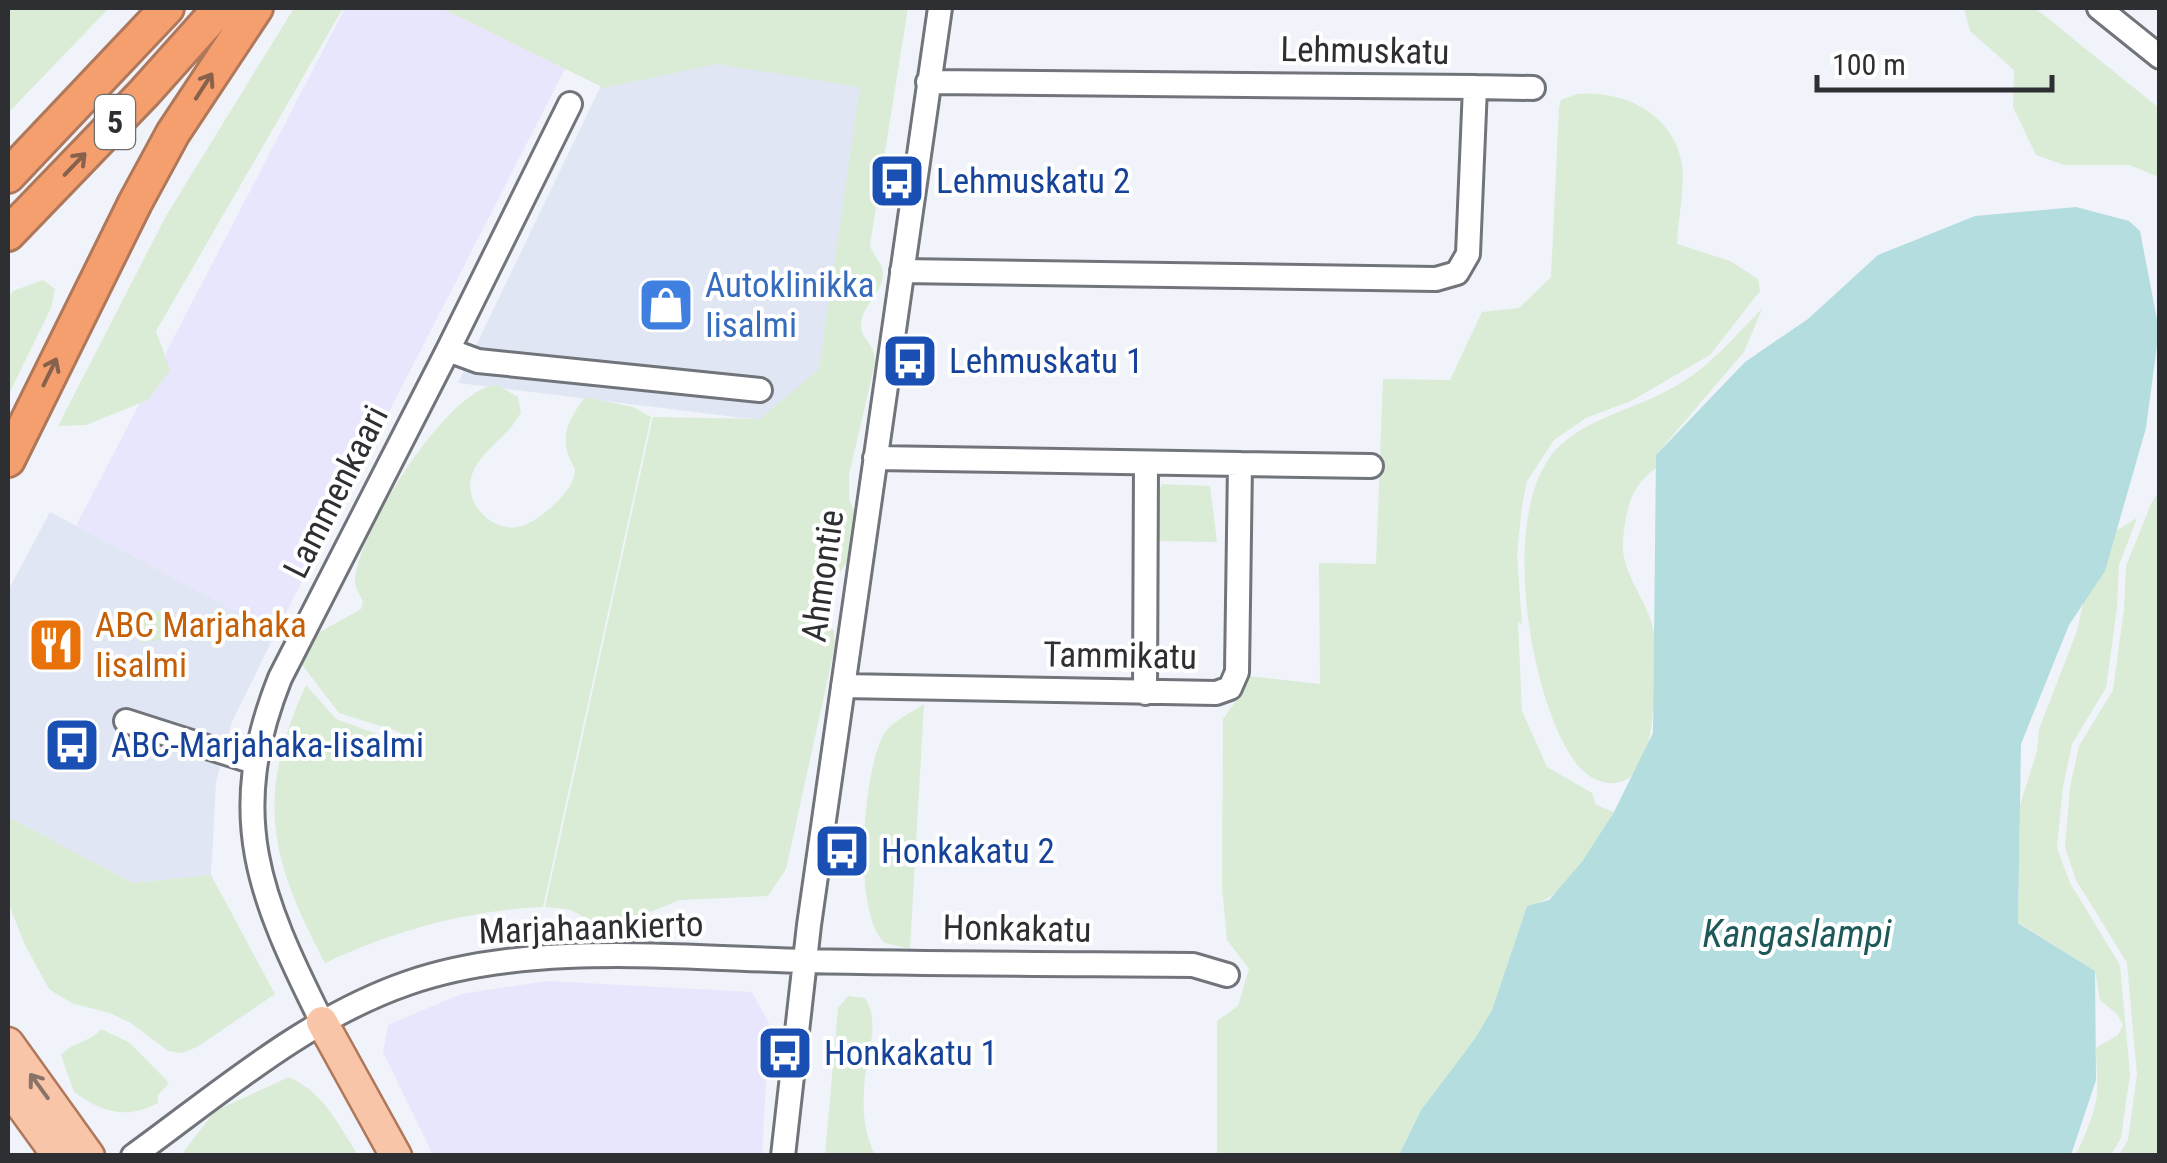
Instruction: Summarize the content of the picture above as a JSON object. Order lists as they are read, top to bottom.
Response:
{
  "streets": {
    "highway": ["5"],
    "street": [
      "Lehmuskatu",
      "Lammenkaari",
      "Ahmontie",
      "Tammikatu",
      "Marjahaankierto",
      "Honkakatu"
    ]
  },
  "crossings": [
    ["Lehmuskatu", "Ahmontie"],
    ["Lammenkaari", "Marjahaankierto"],
    ["Ahmontie", "Tammikatu"],
    ["Ahmontie", "Marjahaankierto"],
    ["Ahmontie", "Honkakatu"],
    ["Marjahaankierto", "Honkakatu"]
  ],
  "water": ["Kangaslampi"],
  "places": {
    "bus stop": [
      "Lehmuskatu 2",
      "Lehmuskatu 1",
      "ABC-Marjahaka-Iisalmi",
      "Honkakatu 2",
      "Honkakatu 1"
    ],
    "shop": ["Autoklinikka Iisalmi"],
    "restaurant": ["ABC Marjahaka Iisalmi"]
  },
  "scale_bar": "100 m"
}
